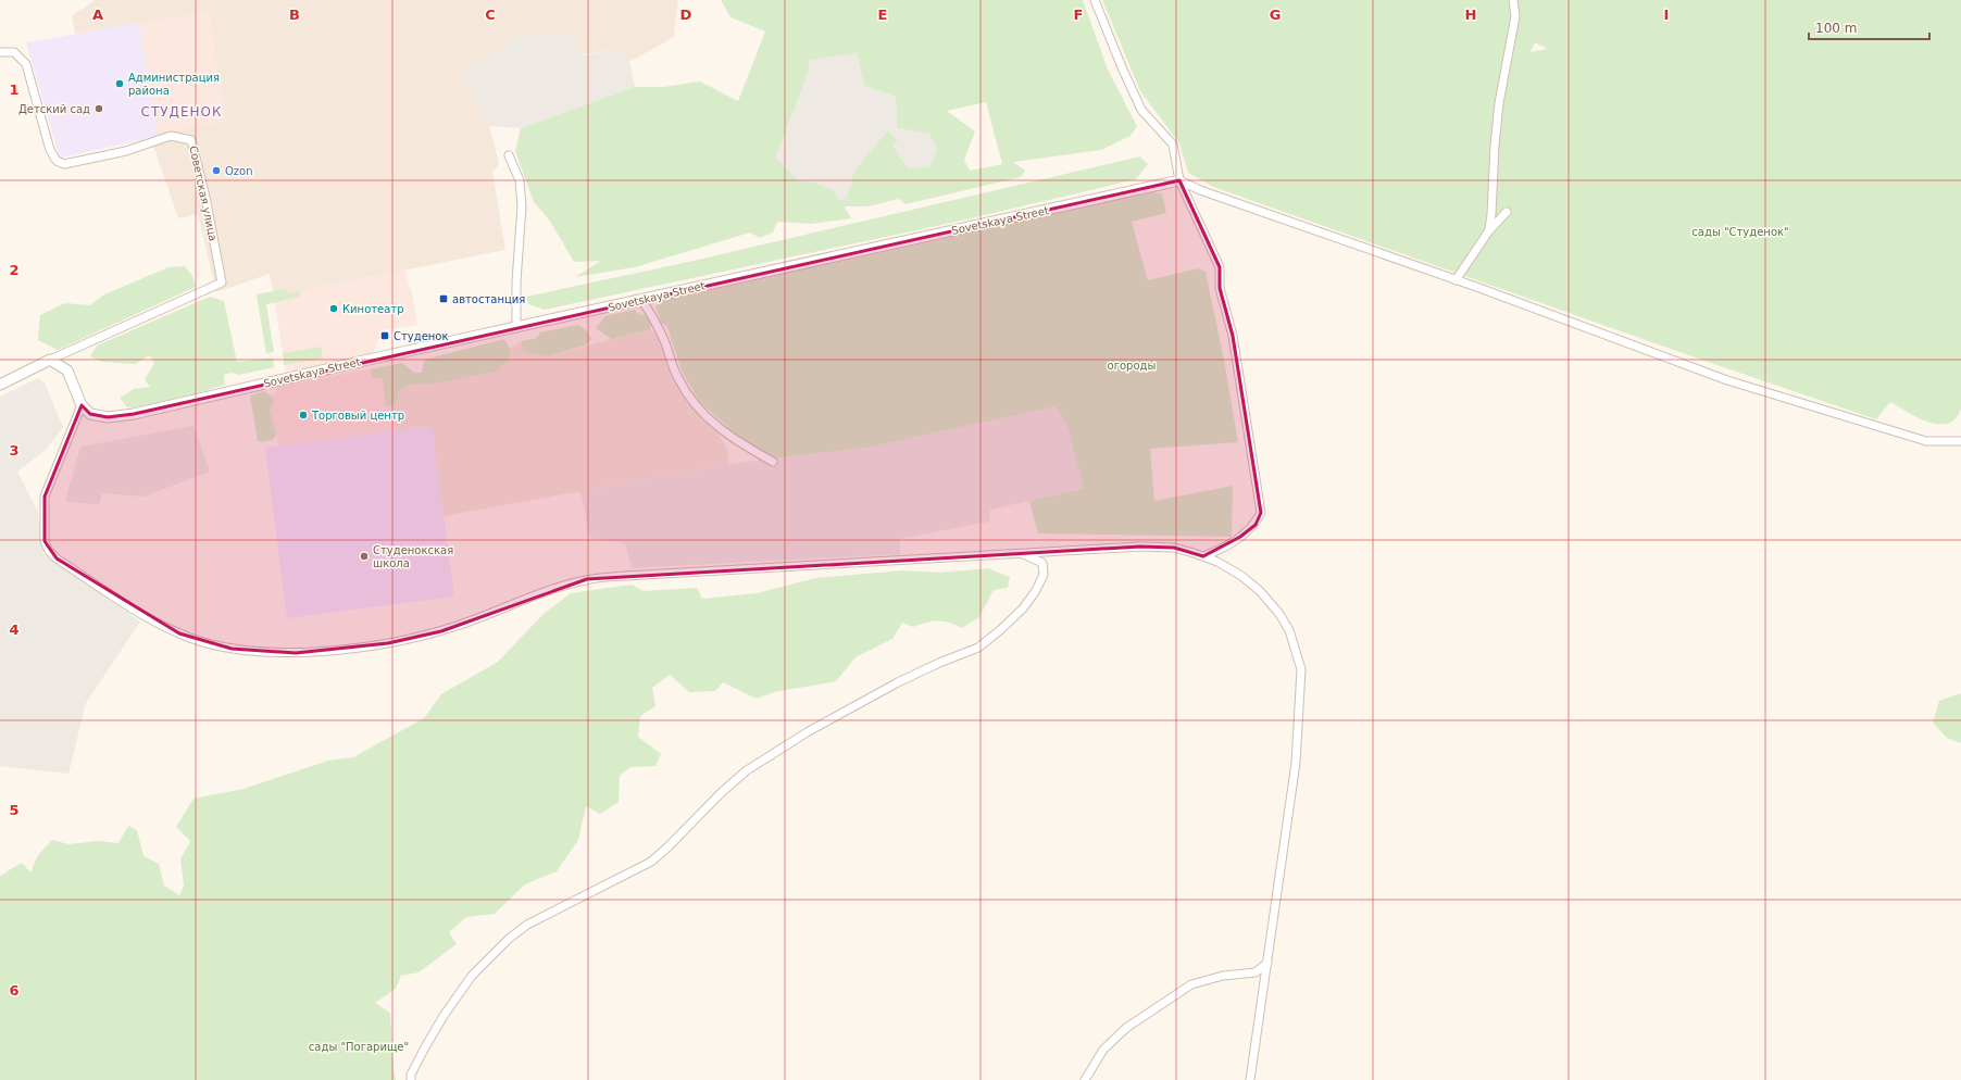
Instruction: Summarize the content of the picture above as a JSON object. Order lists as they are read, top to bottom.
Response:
{
  "streets": {
    "street": ["Советская улица", "Sovetskaya Street"]
  },
  "districts": ["СТУДЕНОК"],
  "parks": ["сады \"Студенок\"", "огороды", "сады \"Погарище\""],
  "places": {
    "other": [
      "Администрация района",
      "Детский сад",
      "Ozon",
      "Кинотеатр",
      "Торговый центр",
      "Студенокская школа"
    ],
    "transit": ["автостанция", "Студенок"]
  },
  "scale_bar": "100 m",
  "grid": {
    "columns": [
      "A",
      "B",
      "C",
      "D",
      "E",
      "F",
      "G",
      "H",
      "I"
    ],
    "rows": [
      "1",
      "2",
      "3",
      "4",
      "5",
      "6"
    ]
  }
}
